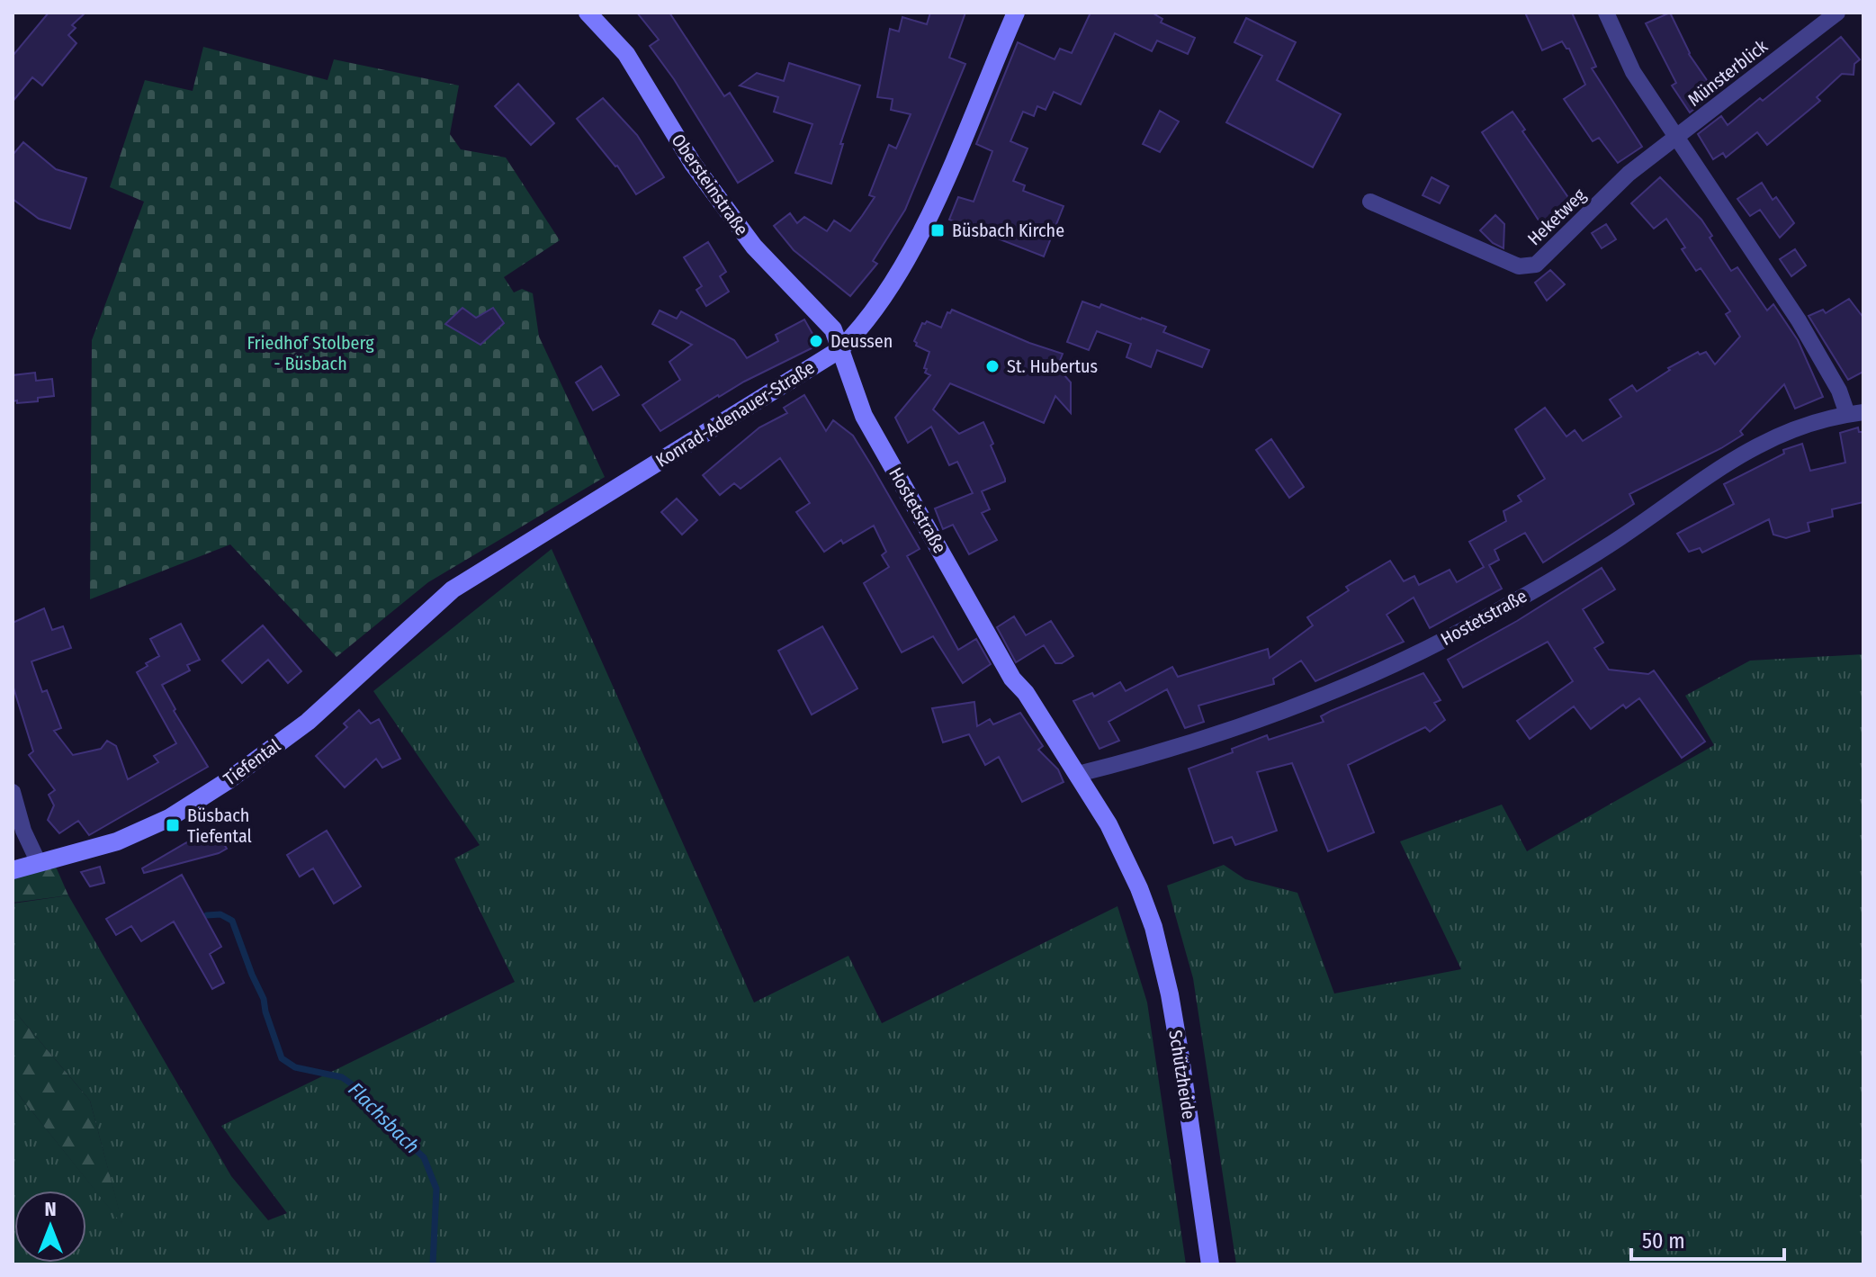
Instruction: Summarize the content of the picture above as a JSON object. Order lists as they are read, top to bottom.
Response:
{
  "streets": {
    "street": [
      "Münsterblick",
      "Obersteinstraße",
      "Heketweg",
      "Konrad-Adenauer-Straße",
      "Hostetstraße",
      "Tiefental",
      "Schützheide"
    ]
  },
  "crossings": [
    ["Münsterblick", "Heketweg"],
    ["Obersteinstraße", "Konrad-Adenauer-Straße"],
    ["Obersteinstraße", "Hostetstraße"],
    ["Konrad-Adenauer-Straße", "Hostetstraße"],
    ["Konrad-Adenauer-Straße", "Tiefental"],
    ["Hostetstraße", "Schützheide"]
  ],
  "water": ["Flachsbach"],
  "parks": ["Friedhof Stolberg - Büsbach"],
  "places": {
    "transit": ["Büsbach Kirche", "Büsbach Tiefental"],
    "other": ["Deussen", "St. Hubertus"]
  },
  "scale_bar": "50 m",
  "north": "top"
}
